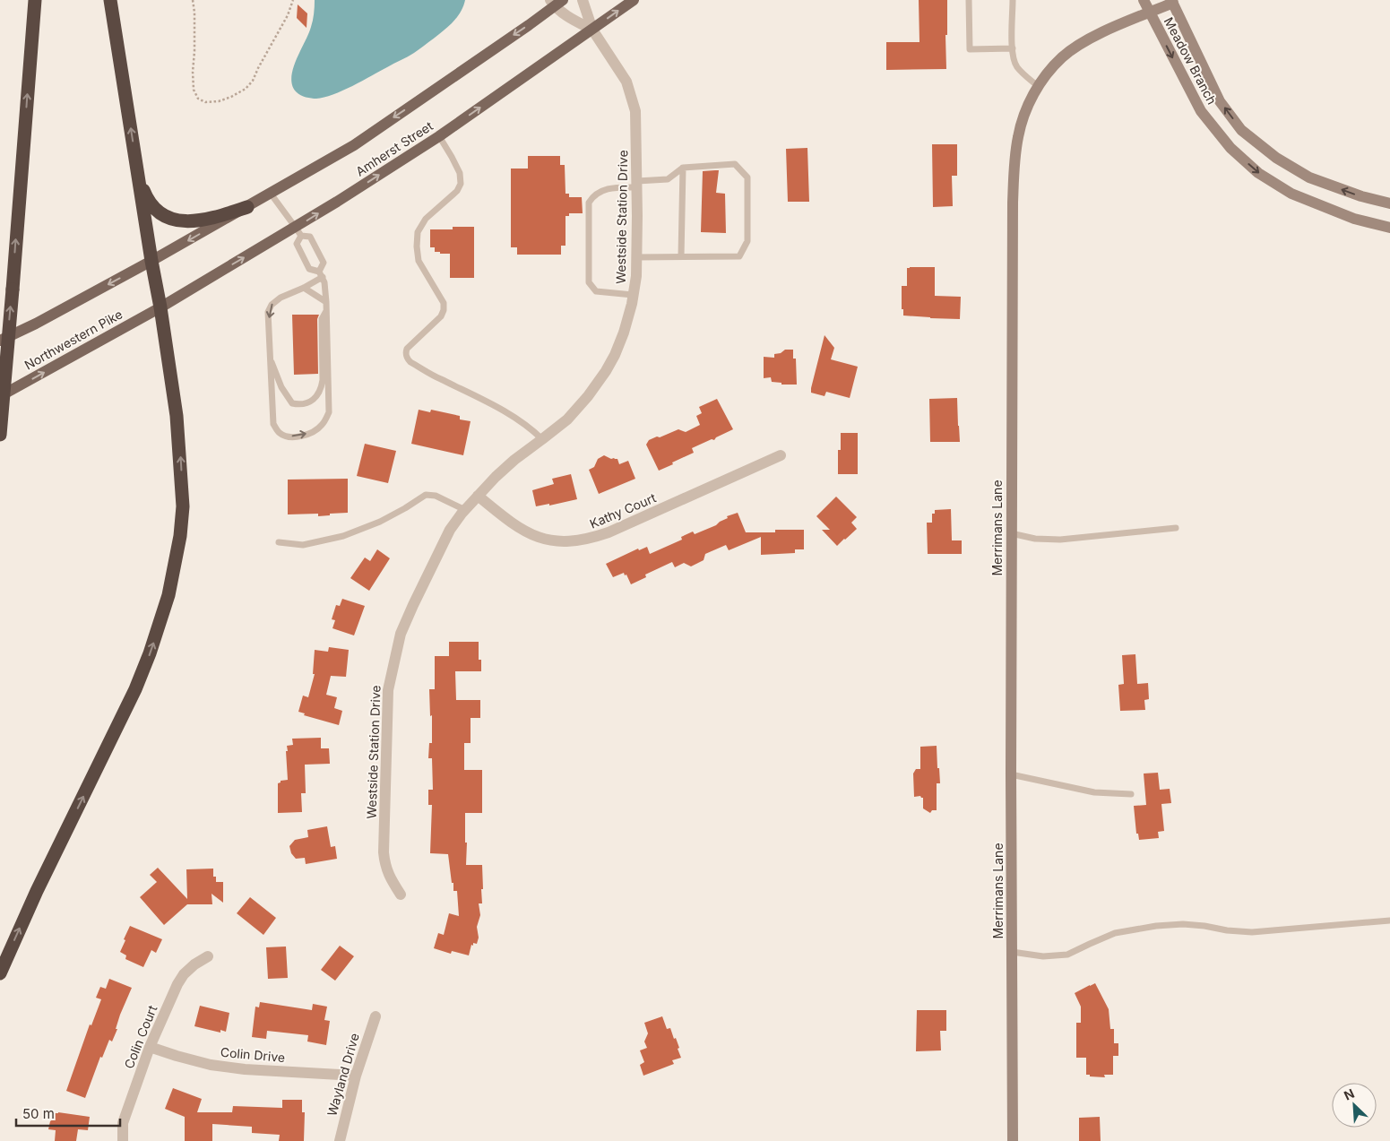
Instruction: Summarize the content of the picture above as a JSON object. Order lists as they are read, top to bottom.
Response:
{
  "streets": {
    "main road": [
      "Meadow Branch",
      "Amherst Street",
      "Northwestern Pike",
      "Merrimans Lane"
    ],
    "street": [
      "Westside Station Drive",
      "Kathy Court",
      "Colin Court",
      "Colin Drive",
      "Wayland Drive"
    ]
  },
  "crossings": [
    ["Meadow Branch", "Merrimans Lane"],
    ["Amherst Street", "Westside Station Drive"],
    ["Amherst Street", "Northwestern Pike"],
    ["Westside Station Drive", "Kathy Court"],
    ["Colin Court", "Colin Drive"],
    ["Colin Drive", "Wayland Drive"]
  ],
  "scale_bar": "50 m",
  "north": "top left"
}
